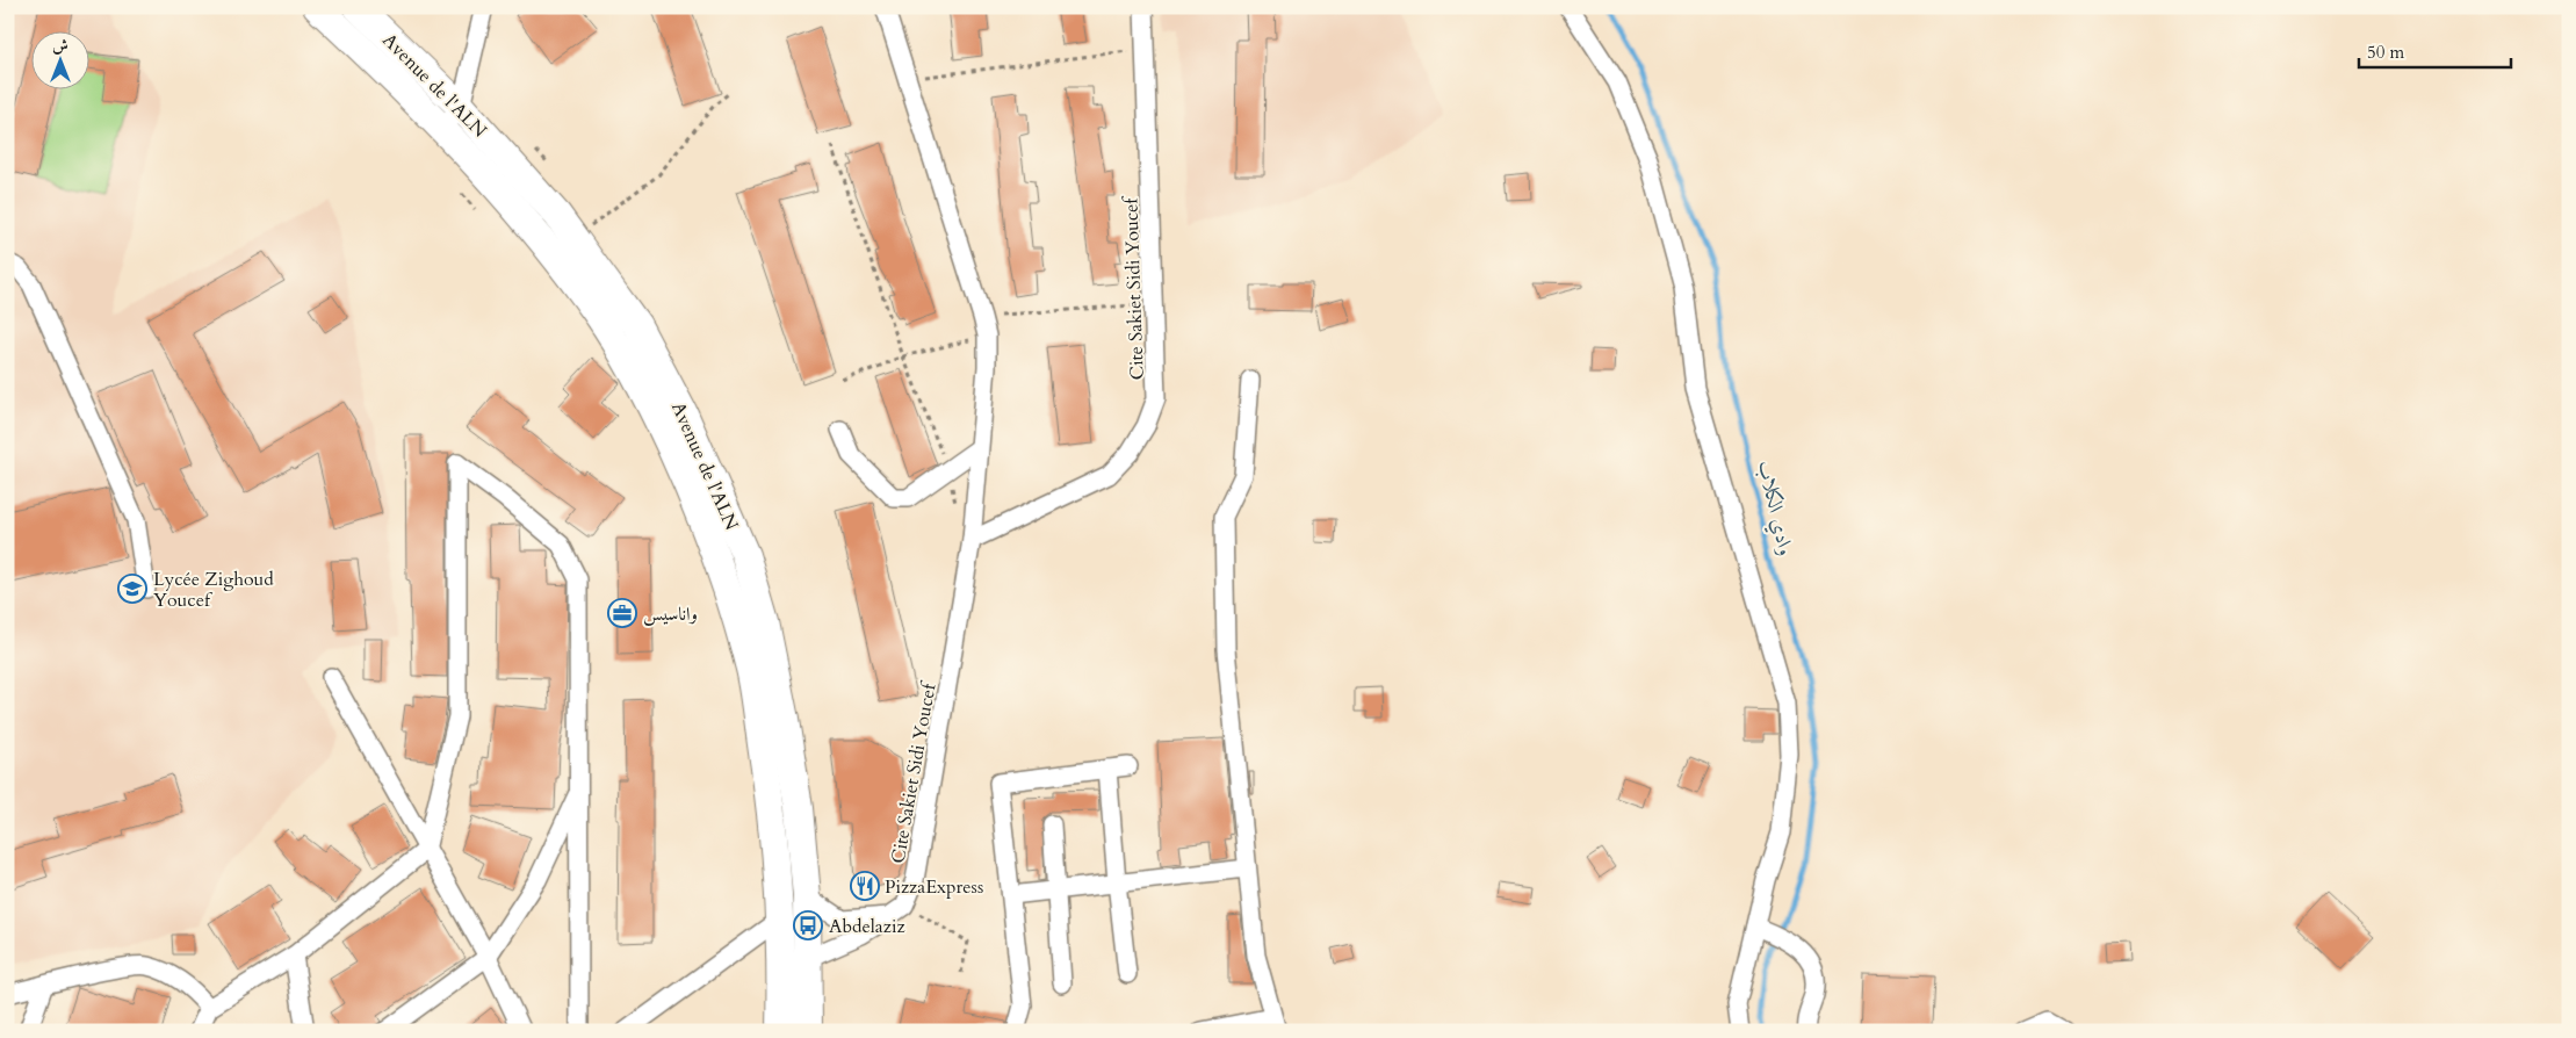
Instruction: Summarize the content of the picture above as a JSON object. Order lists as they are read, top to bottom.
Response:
{
  "streets": {
    "main road": ["Avenue de l'ALN"],
    "street": ["Cite Sakiet Sidi Youcef"]
  },
  "water": ["وادي الكلاب"],
  "places": {
    "school or university": ["Lycée Zighoud Youcef"],
    "office": ["واناسيس"],
    "restaurant": ["PizzaExpress"],
    "bus stop": ["Abdelaziz"]
  },
  "scale_bar": "50 m",
  "north": "top"
}
